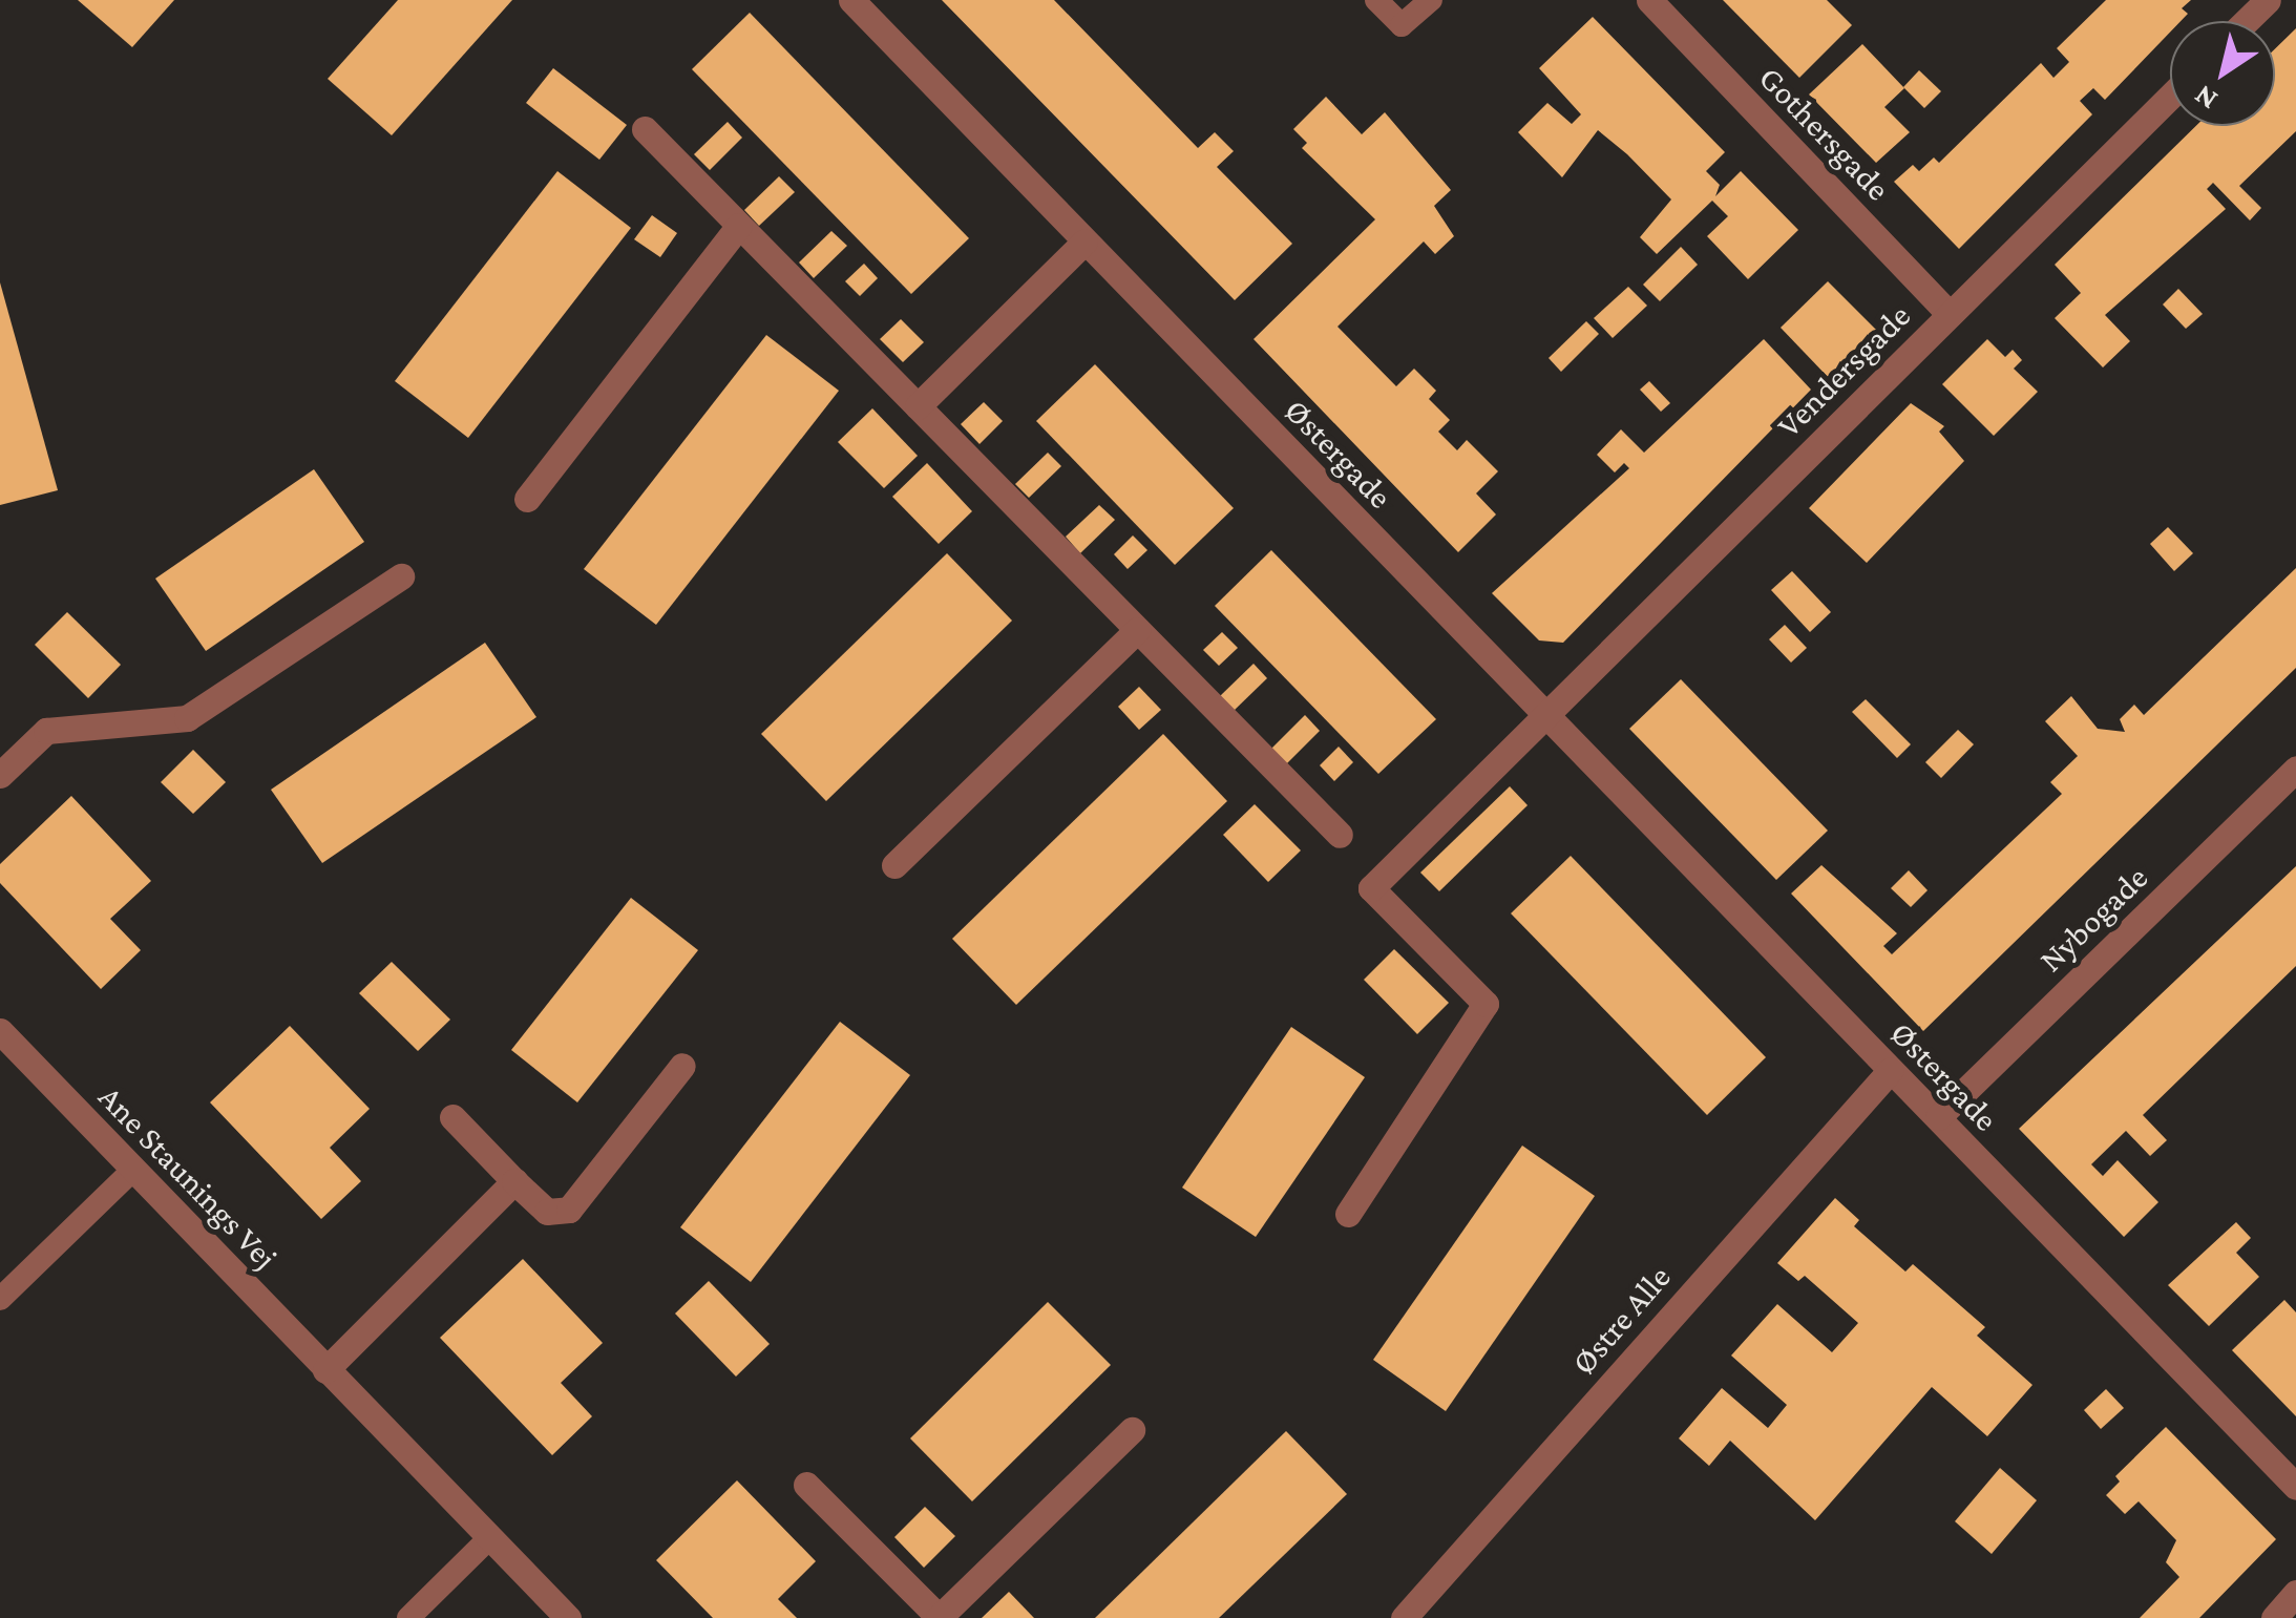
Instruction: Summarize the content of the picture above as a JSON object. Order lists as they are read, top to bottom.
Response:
{
  "streets": {
    "street": [
      "Gothersgade",
      "Vendersgade",
      "Østergade",
      "Nybogade",
      "Ane Staunings Vej",
      "Østre Alle"
    ]
  },
  "crossings": [
    ["Gothersgade", "Vendersgade"],
    ["Vendersgade", "Østergade"],
    ["Østergade", "Nybogade"],
    ["Østergade", "Østre Alle"]
  ],
  "north": "bottom left"
}
